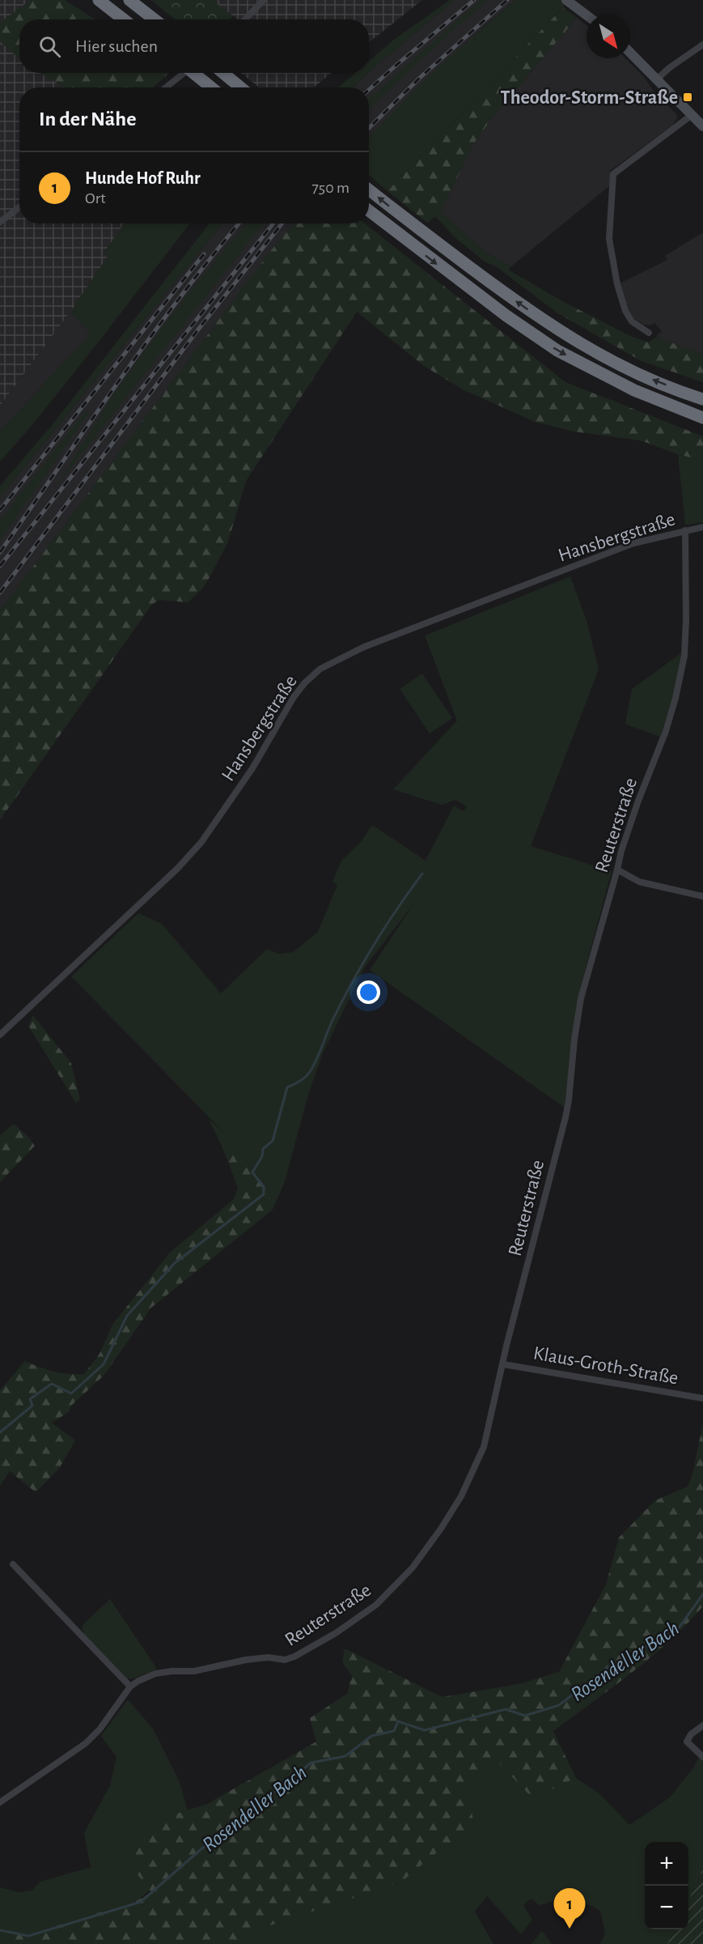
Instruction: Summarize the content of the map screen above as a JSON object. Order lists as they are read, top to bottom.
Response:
{
  "streets": {
    "street": ["Hansbergstraße", "Reuterstraße", "Klaus-Groth-Straße"]
  },
  "crossings": [
    ["Hansbergstraße", "Reuterstraße"],
    ["Reuterstraße", "Klaus-Groth-Straße"]
  ],
  "water": ["Rosendeller Bach"],
  "places": {
    "transit": ["Theodor-Storm-Straße"]
  },
  "north": "bottom right",
  "page": {
    "search": "Hier suchen",
    "heading": "In der Nähe",
    "list": [
      {
        "mark": "1",
        "name": "Hunde Hof Ruhr",
        "note": "Ort",
        "value": "750 m"
      }
    ],
    "map_buttons": ["+", "−"],
    "pins": "1"
  }
}
